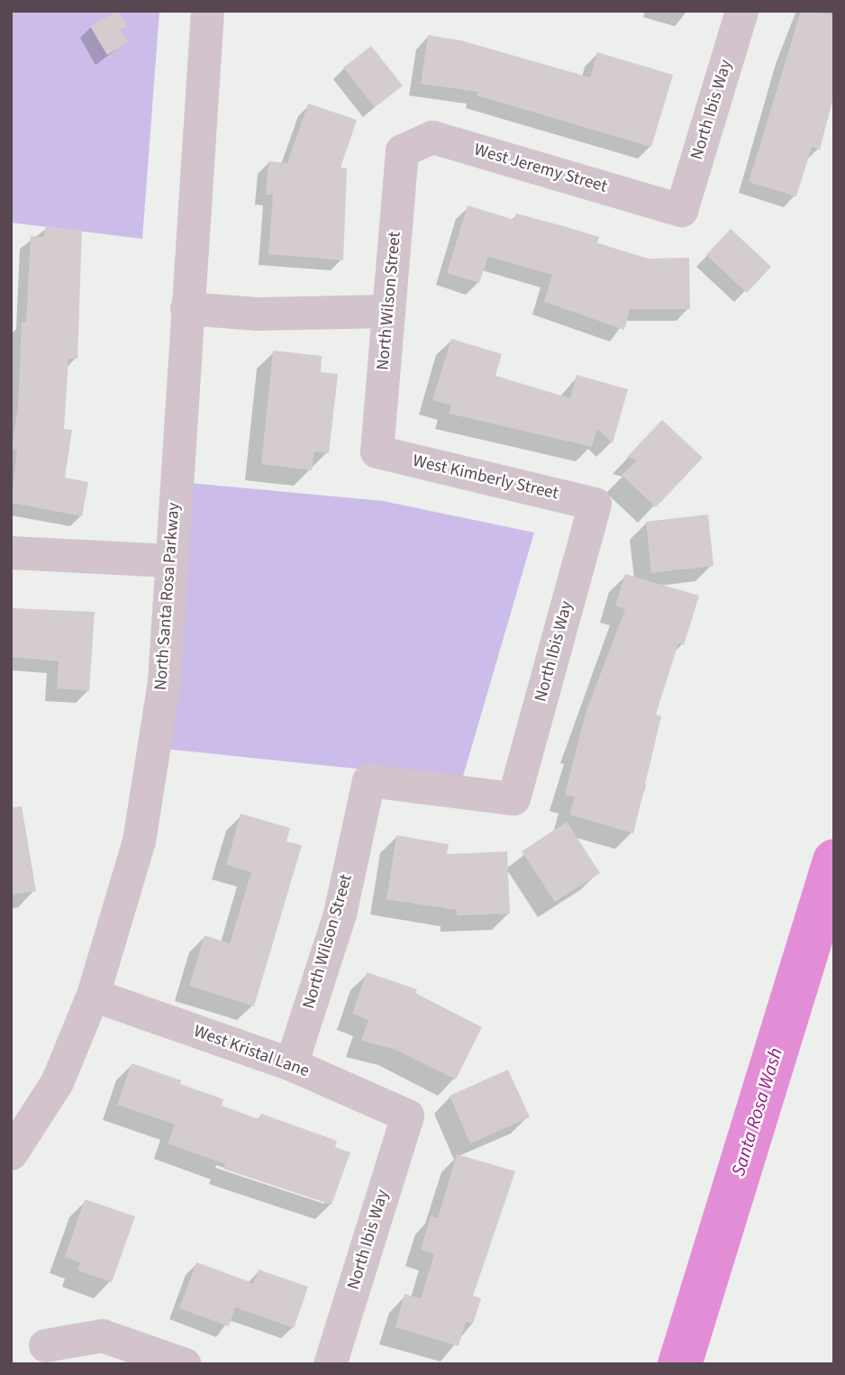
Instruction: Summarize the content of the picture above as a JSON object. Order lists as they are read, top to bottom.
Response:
{
  "streets": {
    "street": [
      "North Ibis Way",
      "West Jeremy Street",
      "North Wilson Street",
      "West Kimberly Street",
      "North Santa Rosa Parkway",
      "West Kristal Lane"
    ]
  },
  "crossings": [
    ["North Ibis Way", "West Jeremy Street"],
    ["North Ibis Way", "North Wilson Street"],
    ["North Ibis Way", "West Kimberly Street"],
    ["North Ibis Way", "West Kristal Lane"],
    ["West Jeremy Street", "North Wilson Street"],
    ["North Wilson Street", "West Kimberly Street"],
    ["North Wilson Street", "West Kristal Lane"],
    ["North Santa Rosa Parkway", "West Kristal Lane"]
  ],
  "water": ["Santa Rosa Wash"]
}
